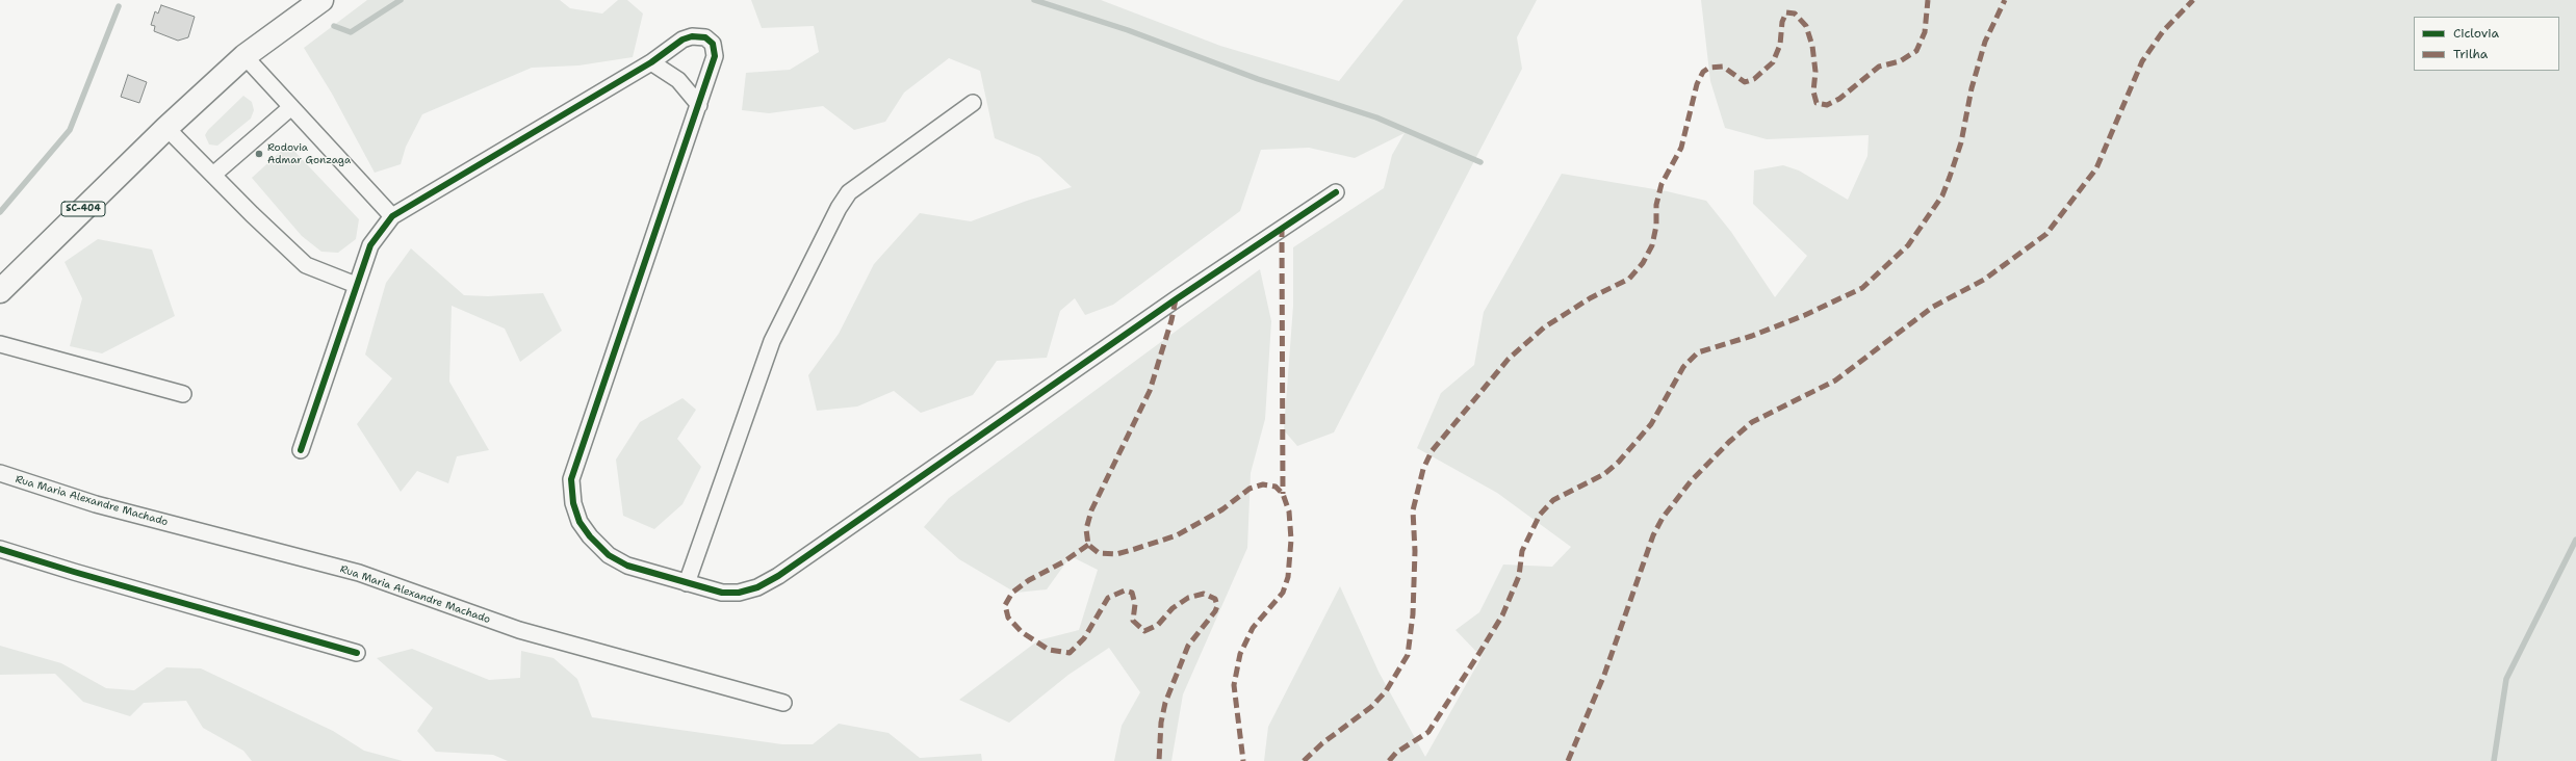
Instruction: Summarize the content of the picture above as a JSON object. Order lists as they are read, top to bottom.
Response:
{
  "streets": {
    "main road": ["SC-404"],
    "street": ["Rua Maria Alexandre Machado"]
  },
  "places": ["Rodovia Admar Gonzaga"],
  "legend": ["Ciclovia", "Trilha"]
}
